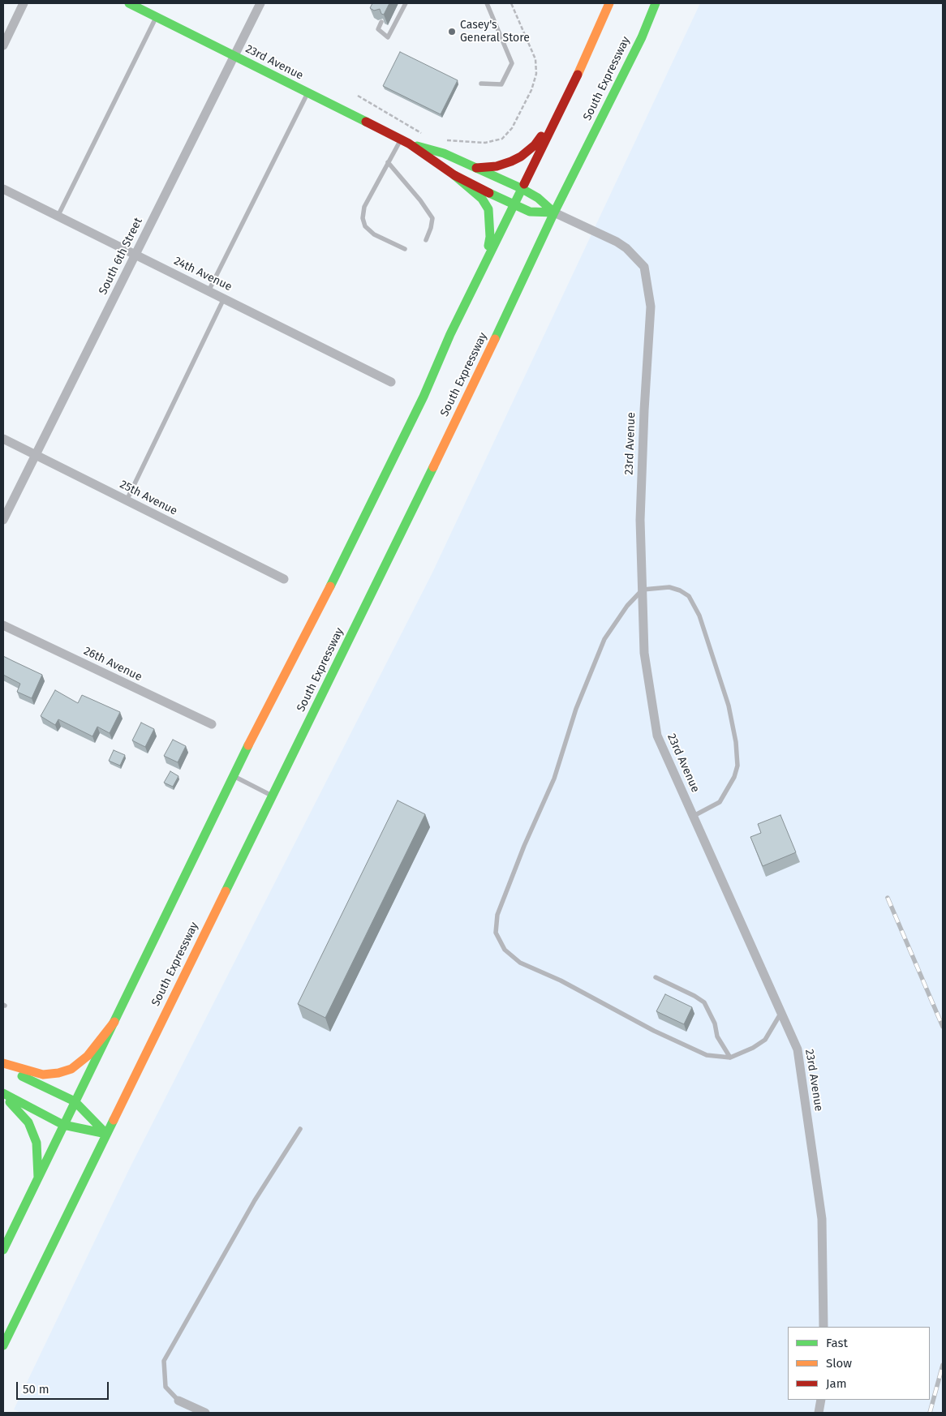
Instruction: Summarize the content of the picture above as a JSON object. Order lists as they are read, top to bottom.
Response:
{
  "streets": {
    "main road": ["23rd Avenue", "South Expressway"],
    "street": [
      "South 6th Street",
      "24th Avenue",
      "25th Avenue",
      "26th Avenue"
    ]
  },
  "crossings": [
    ["23rd Avenue", "South Expressway"],
    ["23rd Avenue", "South 6th Street"],
    ["South 6th Street", "24th Avenue"],
    ["South 6th Street", "25th Avenue"]
  ],
  "places": ["Casey's General Store"],
  "legend": ["Fast", "Slow", "Jam"],
  "scale_bar": "50 m"
}
